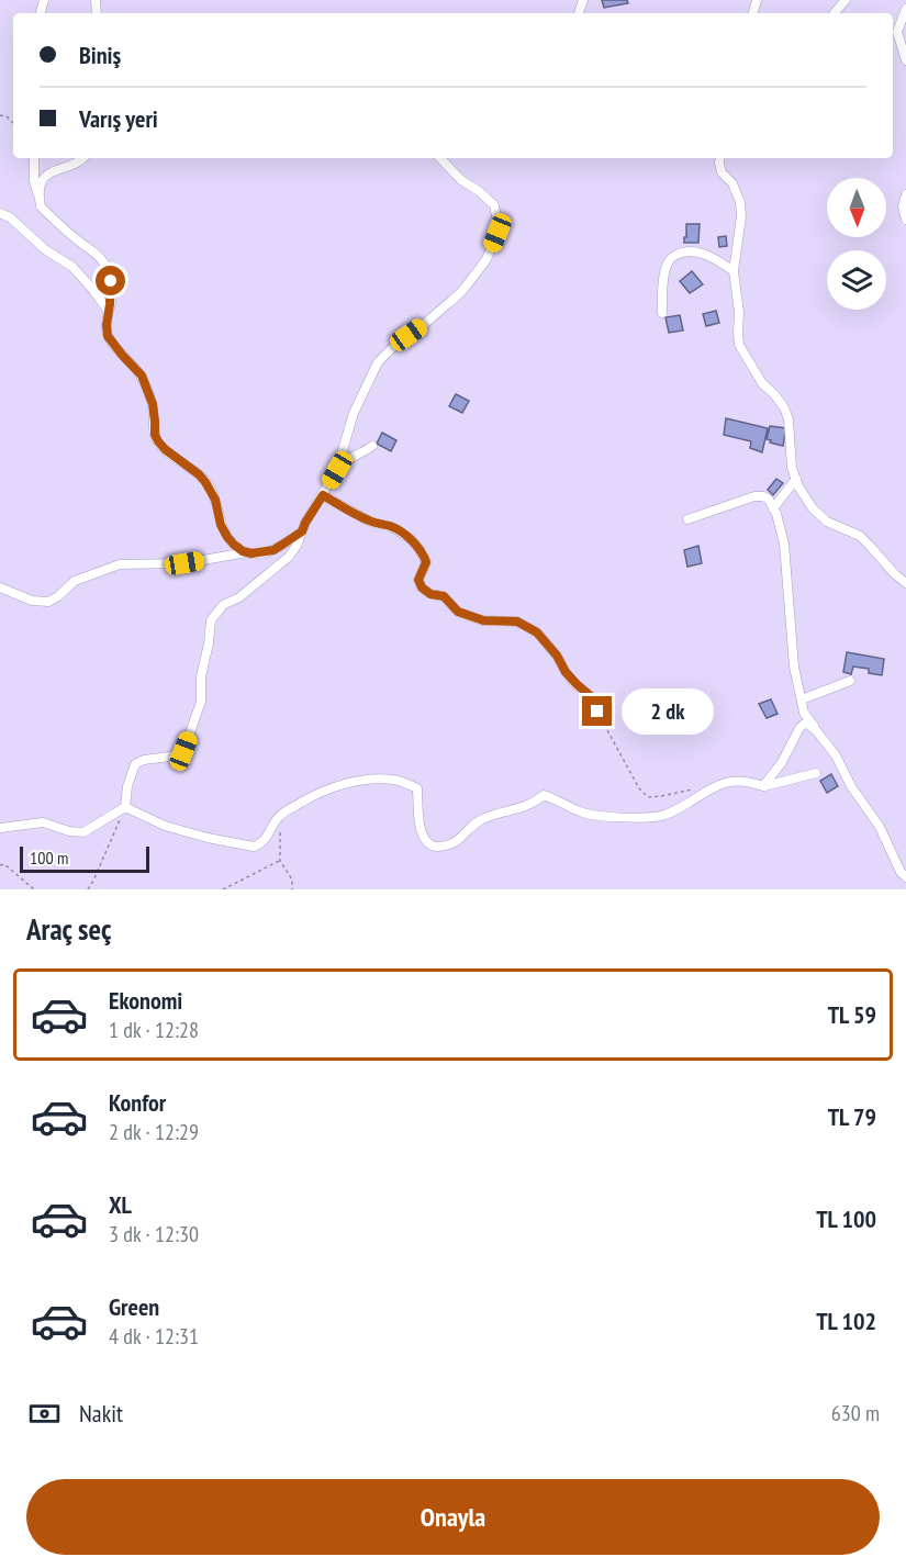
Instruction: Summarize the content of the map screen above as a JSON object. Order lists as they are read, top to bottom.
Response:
{
  "scale_bar": "100 m",
  "north": "bottom",
  "page": {
    "banner": ["Biniş", "Varış yeri"],
    "bubble": "2 dk",
    "scale": "100 m",
    "heading": "Araç seç",
    "list": [
      {
        "name": "Ekonomi",
        "note": "1 dk · 12:28",
        "value": "TL 59"
      },
      {
        "name": "Konfor",
        "note": "2 dk · 12:29",
        "value": "TL 79"
      },
      {
        "name": "XL",
        "note": "3 dk · 12:30",
        "value": "TL 100"
      },
      {
        "name": "Green",
        "note": "4 dk · 12:31",
        "value": "TL 102"
      }
    ],
    "pay": ["Nakit", "630 m"],
    "buttons": "Onayla"
  }
}
